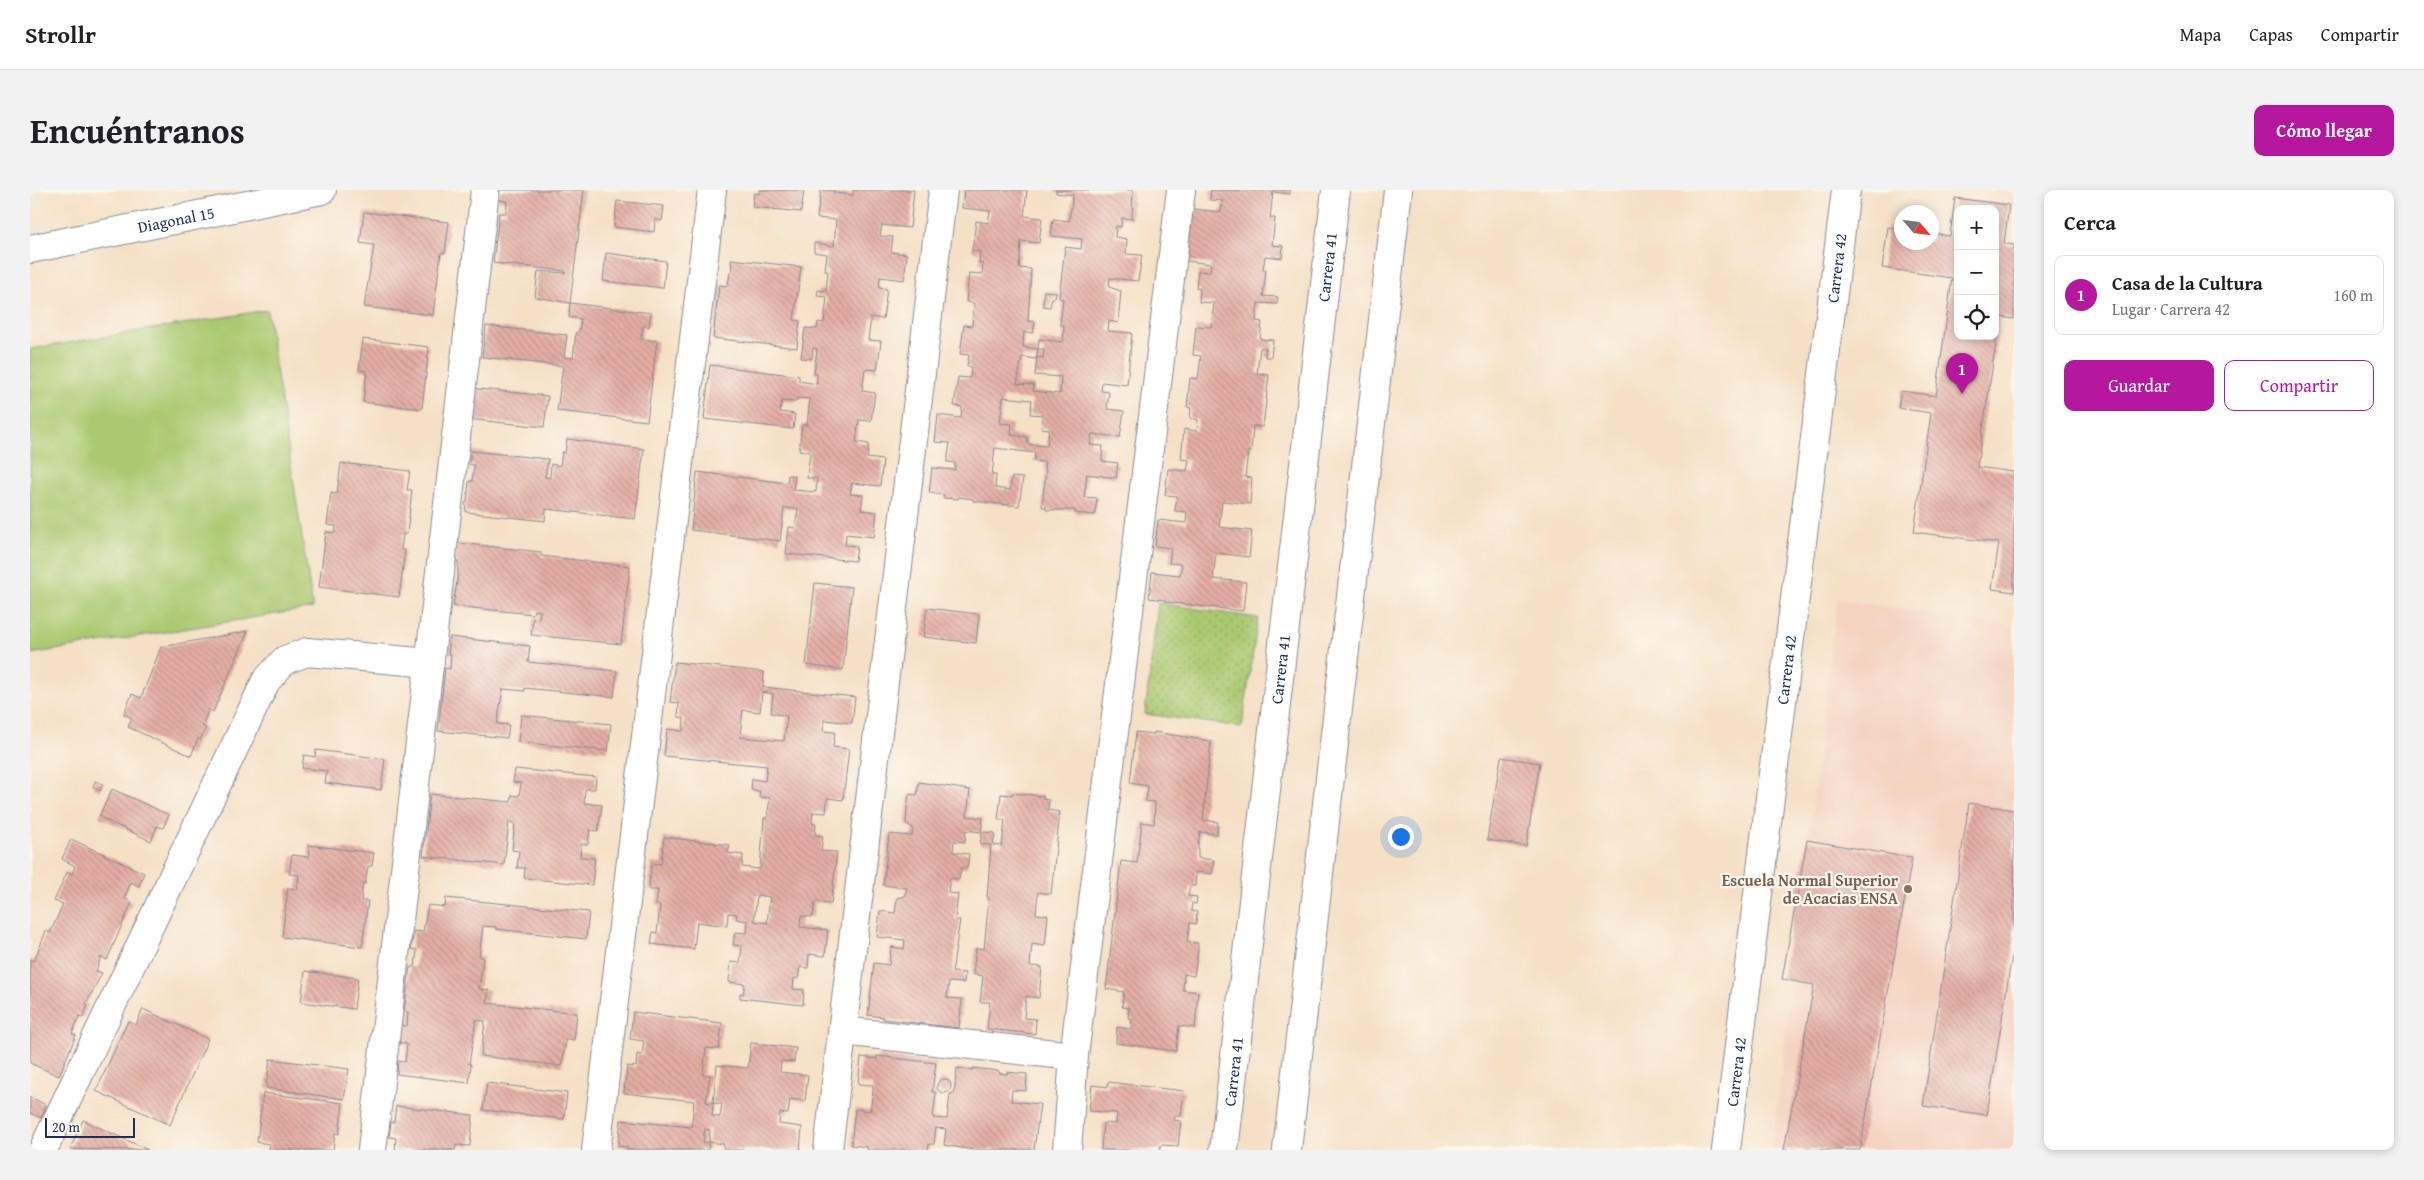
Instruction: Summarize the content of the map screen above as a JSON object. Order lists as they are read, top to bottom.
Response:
{
  "streets": {
    "street": ["Diagonal 15", "Carrera 41", "Carrera 42"]
  },
  "places": ["Escuela Normal Superior de Acacias ENSA"],
  "scale_bar": "20 m",
  "north": "bottom right",
  "page": {
    "header": "Strollr",
    "nav": ["Mapa", "Capas", "Compartir"],
    "title": "Encuéntranos",
    "buttons": [
      "Cómo llegar",
      ["Guardar", "Compartir"]
    ],
    "heading": "Cerca",
    "map_buttons": ["+", "−"],
    "list": [
      {
        "mark": "1",
        "name": "Casa de la Cultura",
        "note": "Lugar · Carrera 42",
        "value": "160 m"
      }
    ],
    "pins": "1",
    "scale": "20 m"
  }
}
